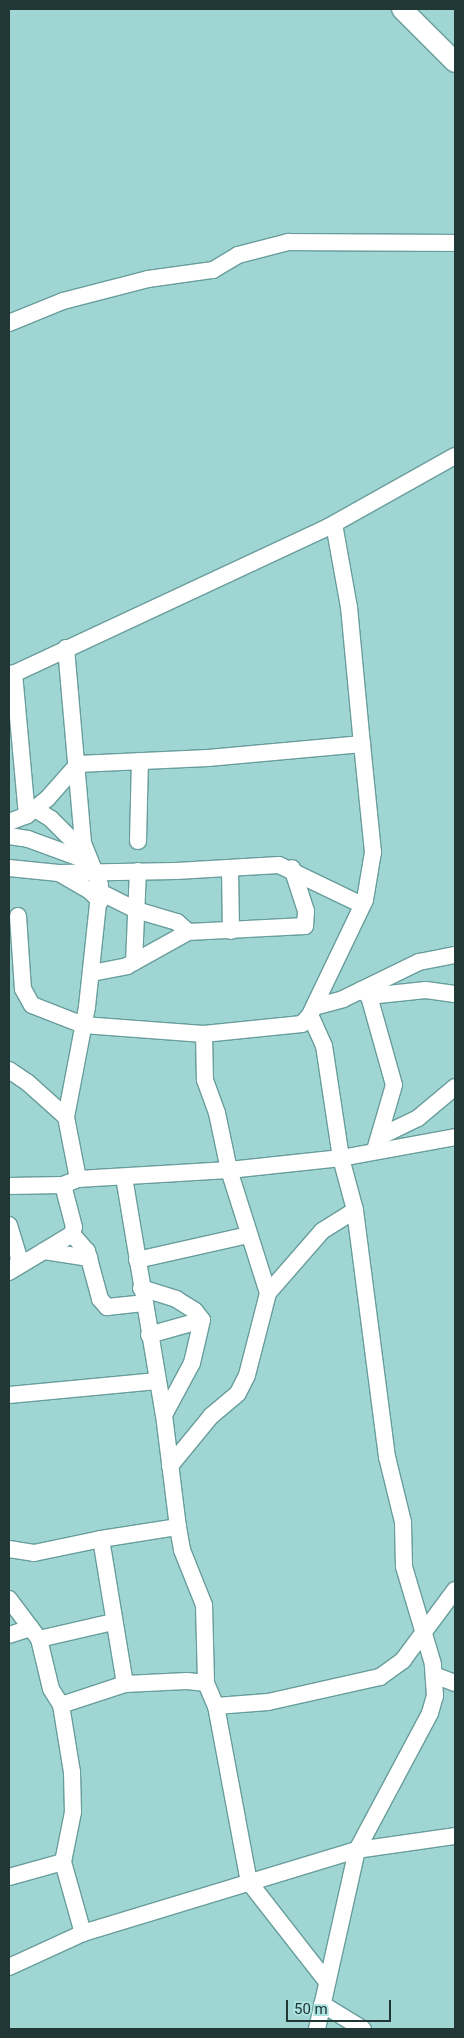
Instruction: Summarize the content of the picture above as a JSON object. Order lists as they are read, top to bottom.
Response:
{
  "scale_bar": "50 m"
}
